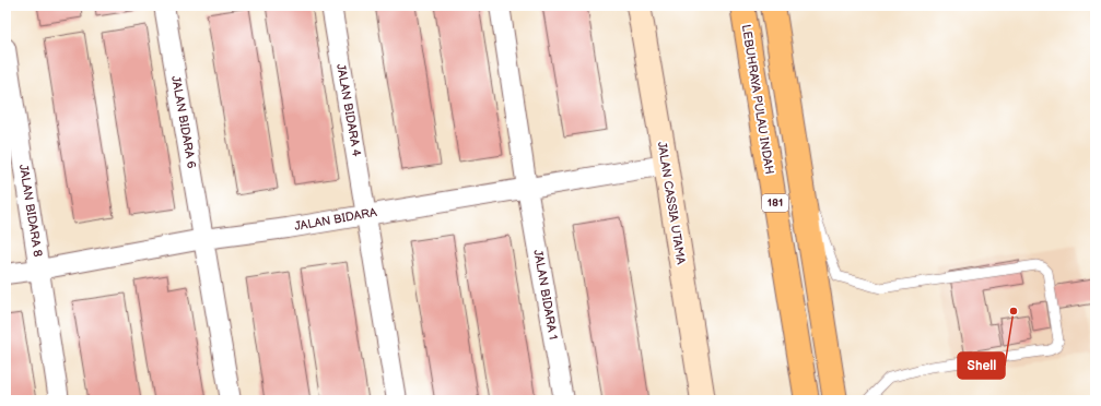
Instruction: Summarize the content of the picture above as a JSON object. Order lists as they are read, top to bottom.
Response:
{
  "streets": {
    "main road": ["LEBUHRAYA PULAU INDAH", "181"],
    "street": [
      "JALAN BIDARA 4",
      "JALAN BIDARA 6",
      "JALAN CASSIA UTAMA",
      "JALAN BIDARA 8",
      "JALAN BIDARA",
      "JALAN BIDARA 1"
    ]
  },
  "crossings": [
    ["JALAN BIDARA 4", "JALAN BIDARA"],
    ["JALAN BIDARA 6", "JALAN BIDARA"],
    ["JALAN CASSIA UTAMA", "JALAN BIDARA"],
    ["JALAN BIDARA 8", "JALAN BIDARA"],
    ["JALAN BIDARA", "JALAN BIDARA 1"]
  ],
  "places": ["Shell"]
}
